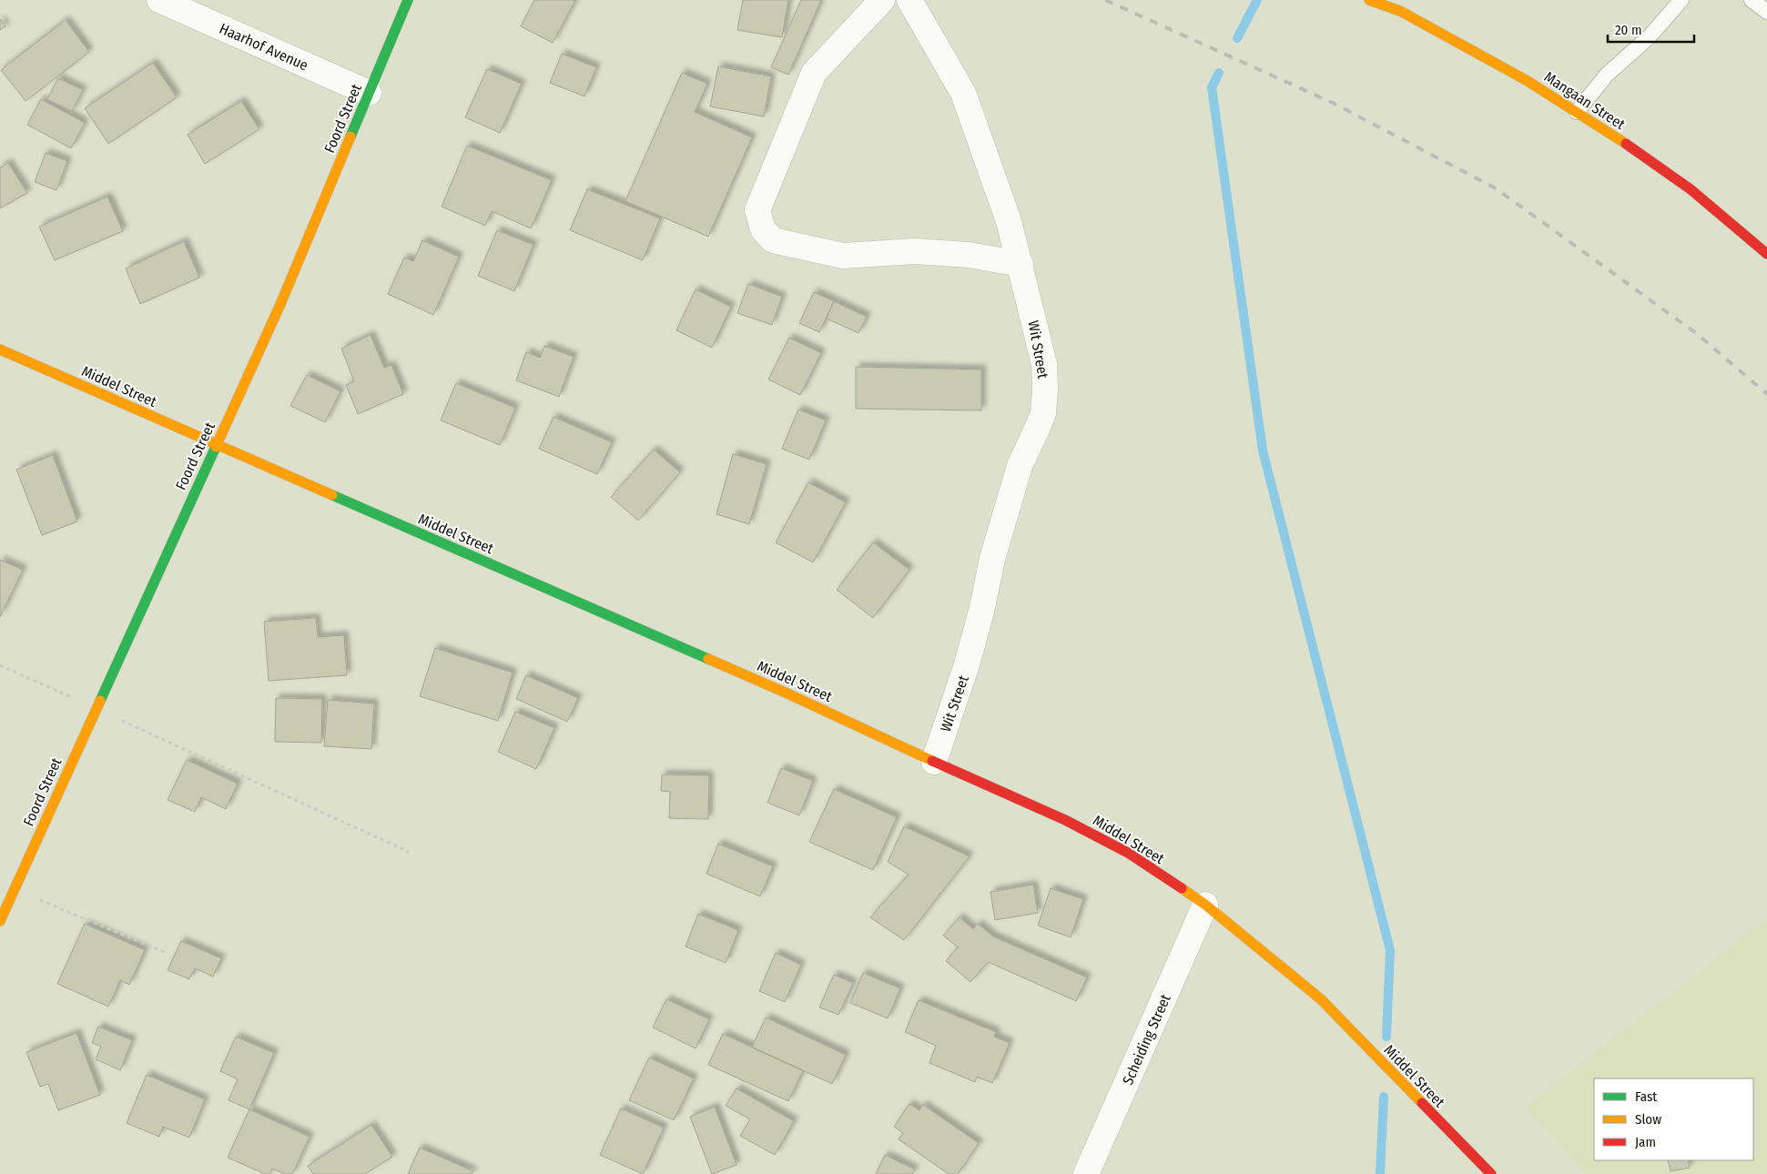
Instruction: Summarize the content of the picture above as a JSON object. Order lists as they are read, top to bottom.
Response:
{
  "streets": {
    "street": [
      "Haarhof Avenue",
      "Mangaan Street",
      "Foord Street",
      "Wit Street",
      "Middel Street",
      "Scheiding Street"
    ]
  },
  "crossings": [
    ["Haarhof Avenue", "Foord Street"],
    ["Foord Street", "Middel Street"],
    ["Wit Street", "Middel Street"],
    ["Middel Street", "Scheiding Street"]
  ],
  "legend": ["Fast", "Slow", "Jam"],
  "scale_bar": "20 m"
}
